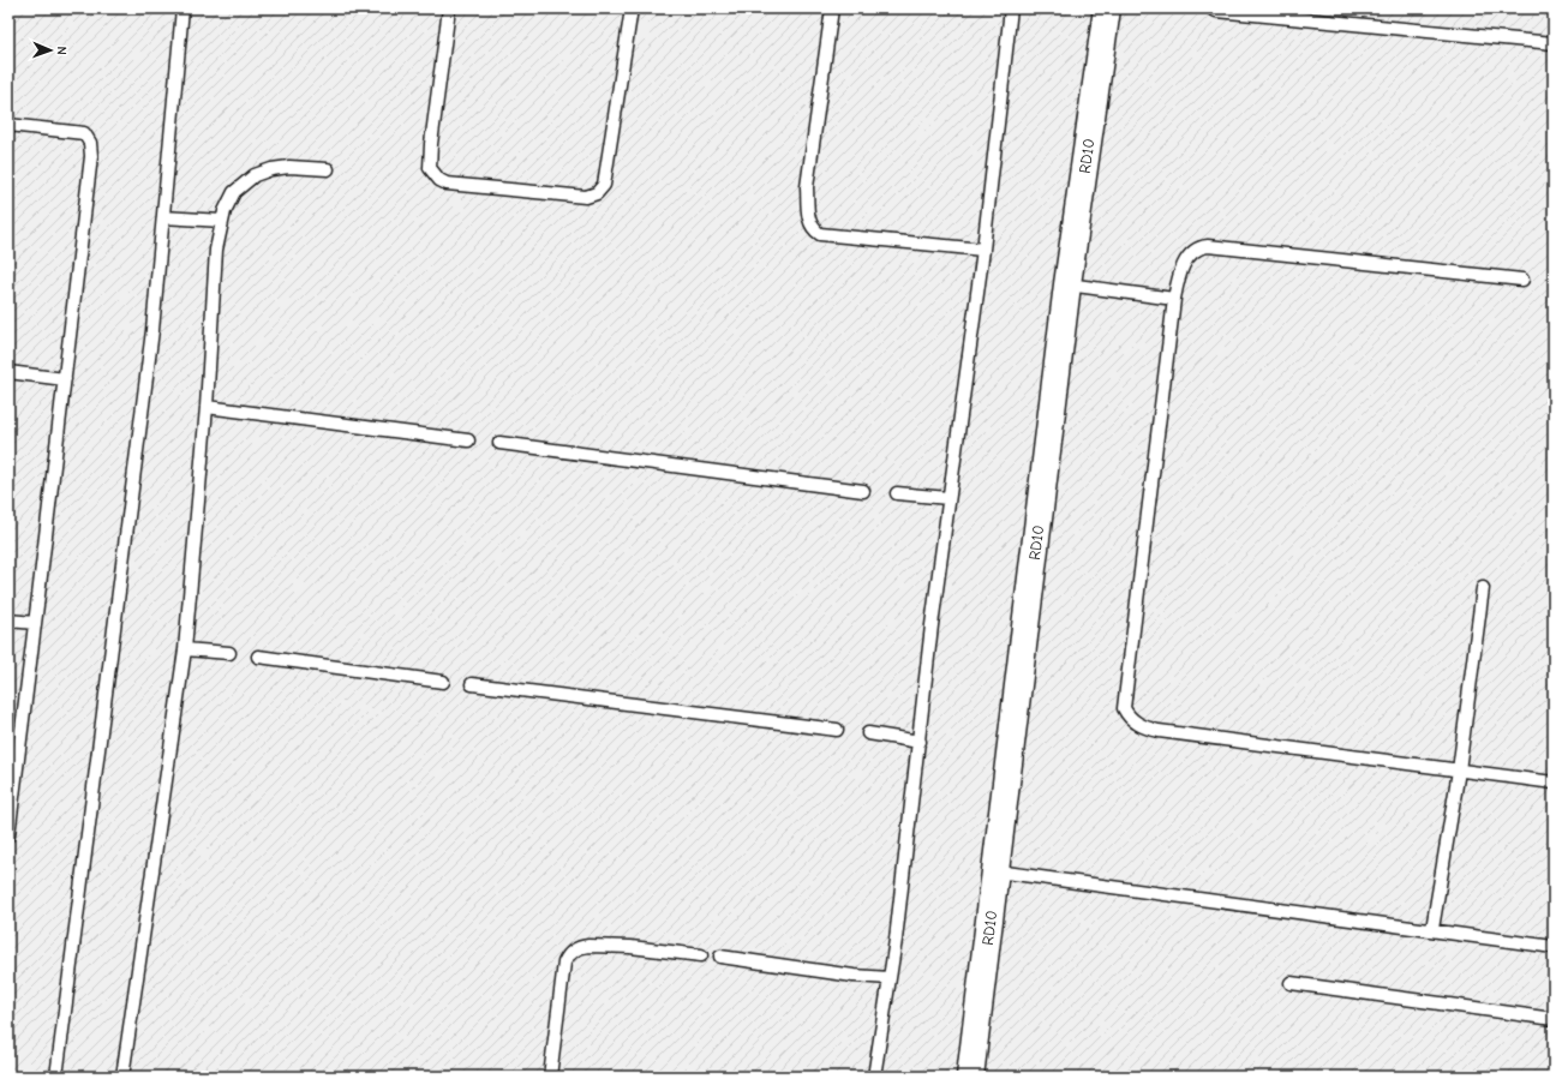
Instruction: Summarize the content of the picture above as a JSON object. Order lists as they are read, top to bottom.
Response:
{
  "streets": {
    "street": ["RD10"]
  },
  "north": "right"
}
